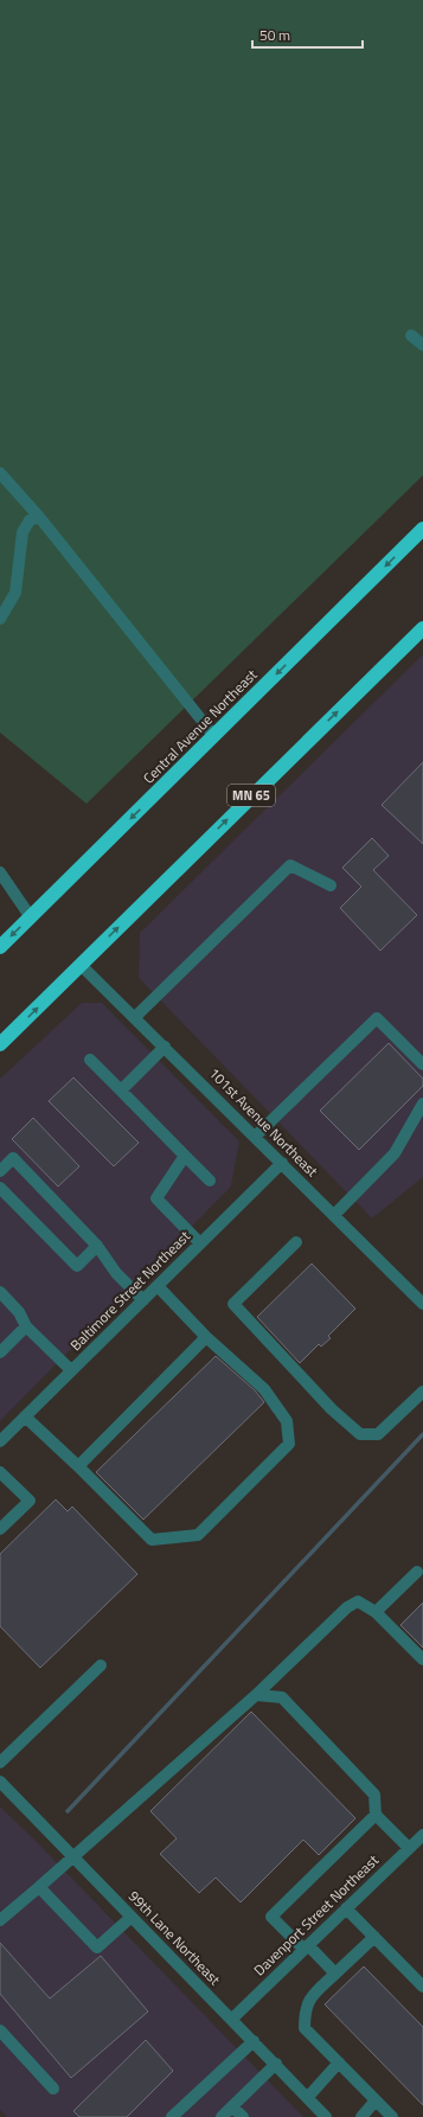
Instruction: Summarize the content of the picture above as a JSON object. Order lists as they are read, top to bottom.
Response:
{
  "streets": {
    "highway": ["Central Avenue Northeast", "MN 65"],
    "street": [
      "101st Avenue Northeast",
      "Baltimore Street Northeast",
      "Davenport Street Northeast",
      "99th Lane Northeast"
    ]
  },
  "crossings": [
    ["MN 65", "101st Avenue Northeast"],
    ["101st Avenue Northeast", "Baltimore Street Northeast"],
    ["Davenport Street Northeast", "99th Lane Northeast"]
  ],
  "scale_bar": "50 m"
}
